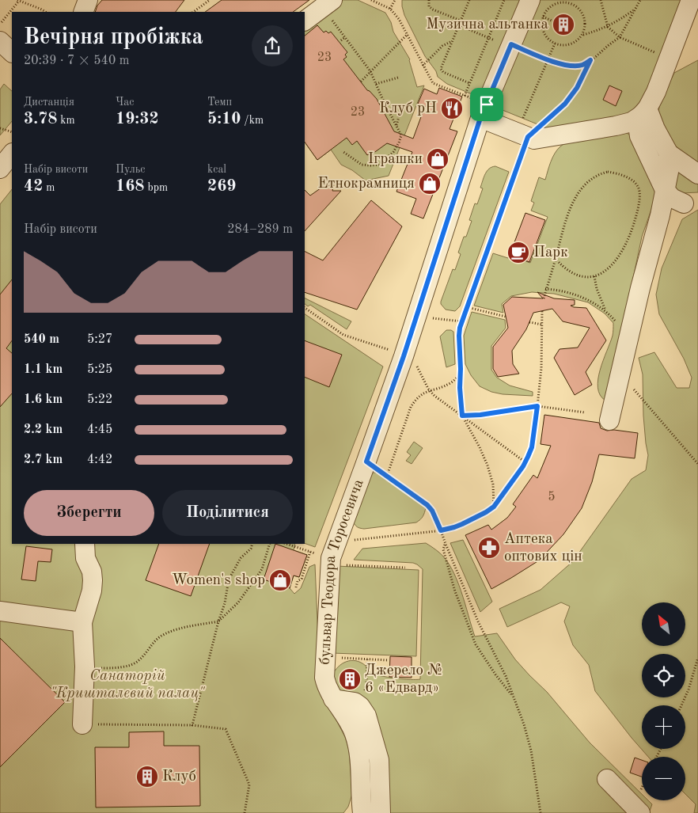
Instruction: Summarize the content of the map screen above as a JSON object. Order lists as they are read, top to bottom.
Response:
{
  "streets": {
    "street": ["бульвар Теодора Торосевича"]
  },
  "parks": ["Санаторій \"Кришталевий палац\""],
  "places": {
    "building": ["Музична альтанка", "Джерело № 6 «Едвард»", "Клуб"],
    "restaurant": ["Клуб pH"],
    "shop": ["Іграшки", "Етнокрамниця", "Women's shop"],
    "cafe": ["Парк"],
    "pharmacy": ["Аптека оптових цін"]
  },
  "house_numbers": ["23", "23", "5"],
  "north": "top left",
  "page": {
    "heading": ["Вечірня пробіжка", "20:39 · 7 × 540 m"],
    "stats": [
      ["Дистанція", "3.78 km"],
      ["Час", "19:32"],
      ["Темп", "5:10 /km"],
      ["Набір висоти", "42 m"],
      ["Пульс", "168 bpm"],
      ["kcal", "269"]
    ],
    "chart": ["Набір висоти", "284–289 m"],
    "list": [
      {
        "name": "540 m",
        "note": "5:27"
      },
      {
        "name": "1.1 km",
        "note": "5:25"
      },
      {
        "name": "1.6 km",
        "note": "5:22"
      },
      {
        "name": "2.2 km",
        "note": "4:45"
      },
      {
        "name": "2.7 km",
        "note": "4:42"
      }
    ],
    "buttons": ["Зберегти", "Поділитися"],
    "map_buttons": ["+", "−"]
  }
}
